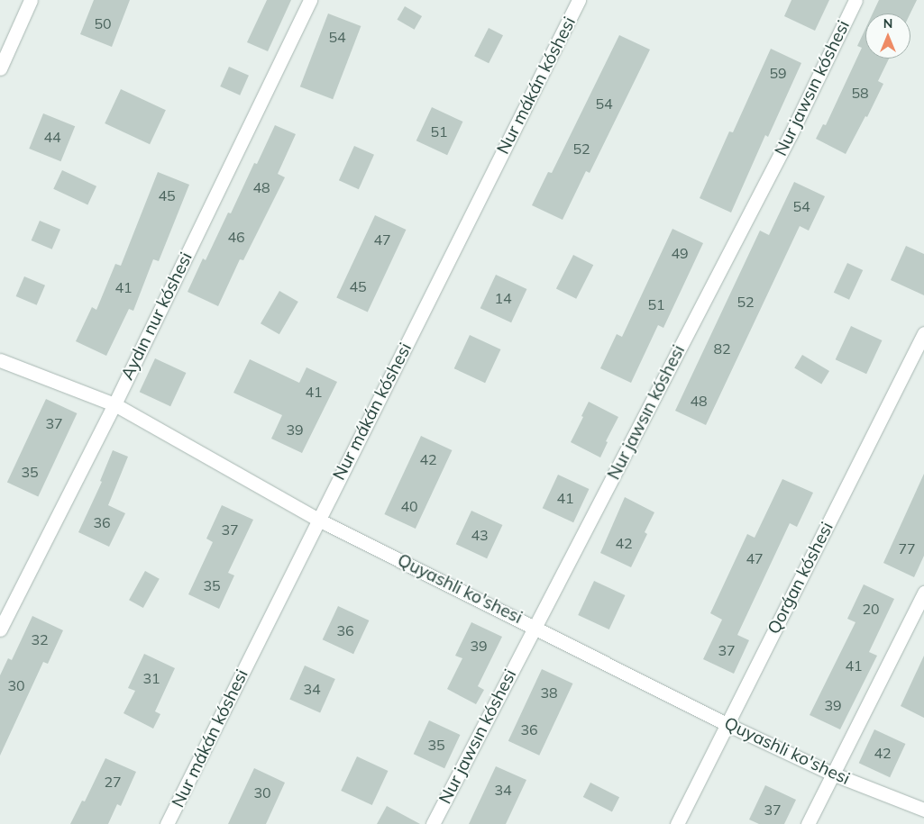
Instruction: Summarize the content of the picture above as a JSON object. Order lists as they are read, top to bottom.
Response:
{
  "streets": {
    "street": [
      "Nur mákán kóshesi",
      "Nur jawsın kóshesi",
      "Aydın nur kóshesi",
      "Qorǵan kóshesi",
      "Quyashli ko'shesi"
    ]
  },
  "crossings": [
    ["Nur mákán kóshesi", "Quyashli ko'shesi"],
    ["Nur jawsın kóshesi", "Quyashli ko'shesi"],
    ["Aydın nur kóshesi", "Quyashli ko'shesi"],
    ["Qorǵan kóshesi", "Quyashli ko'shesi"]
  ],
  "house_numbers": [
    "50",
    "54",
    "59",
    "58",
    "54",
    "51",
    "44",
    "52",
    "48",
    "45",
    "54",
    "46",
    "47",
    "49",
    "45",
    "41",
    "14",
    "52",
    "51",
    "82",
    "41",
    "48",
    "37",
    "39",
    "42",
    "35",
    "41",
    "40",
    "36",
    "37",
    "43",
    "42",
    "77",
    "47",
    "35",
    "20",
    "36",
    "32",
    "39",
    "37",
    "41",
    "31",
    "30",
    "34",
    "38",
    "39",
    "36",
    "35",
    "42",
    "27",
    "34",
    "30",
    "37"
  ],
  "north": "top"
}
